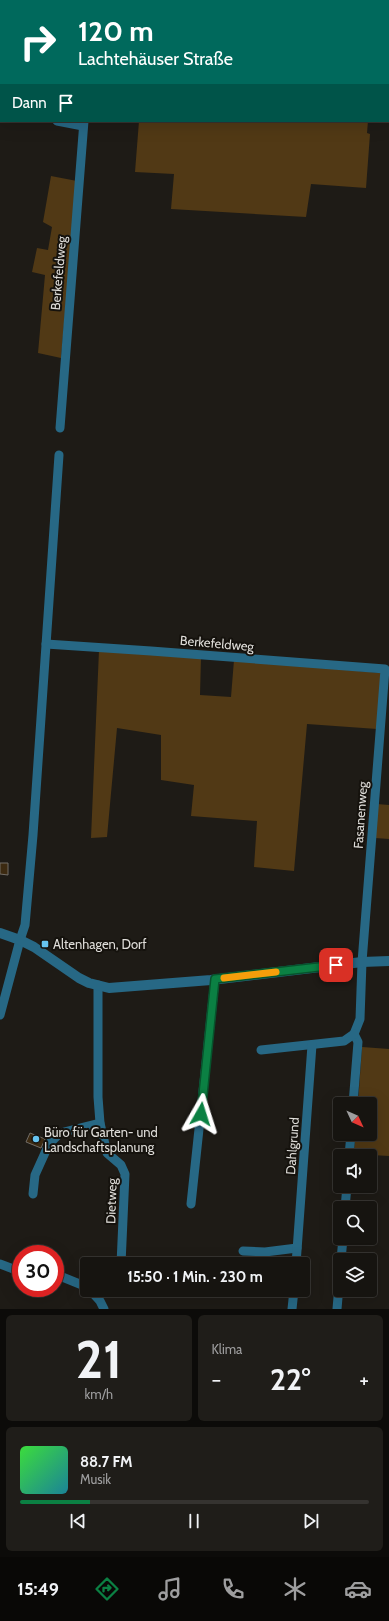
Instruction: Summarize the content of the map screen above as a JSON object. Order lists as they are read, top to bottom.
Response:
{
  "streets": {
    "street": [
      "Berkefeldweg",
      "Fasanenweg",
      "Dahlgrund",
      "Dietweg"
    ]
  },
  "crossings": [
    ["Berkefeldweg", "Fasanenweg"]
  ],
  "places": {
    "transit": ["Altenhagen, Dorf"],
    "other": ["Büro für Garten- und Landschaftsplanung"]
  },
  "north": "bottom right",
  "page": {
    "turn": ["120 m", "Lachtehäuser Straße"],
    "then": "Dann",
    "limit": "30",
    "trip": "15:50 · 1 Min. · 230 m",
    "tile": [
      ["21", "km/h"],
      "Klima"
    ],
    "heat": ["−", "22°", "+"],
    "song": ["88.7 FM", "Musik"],
    "tabs": "15:49"
  }
}
